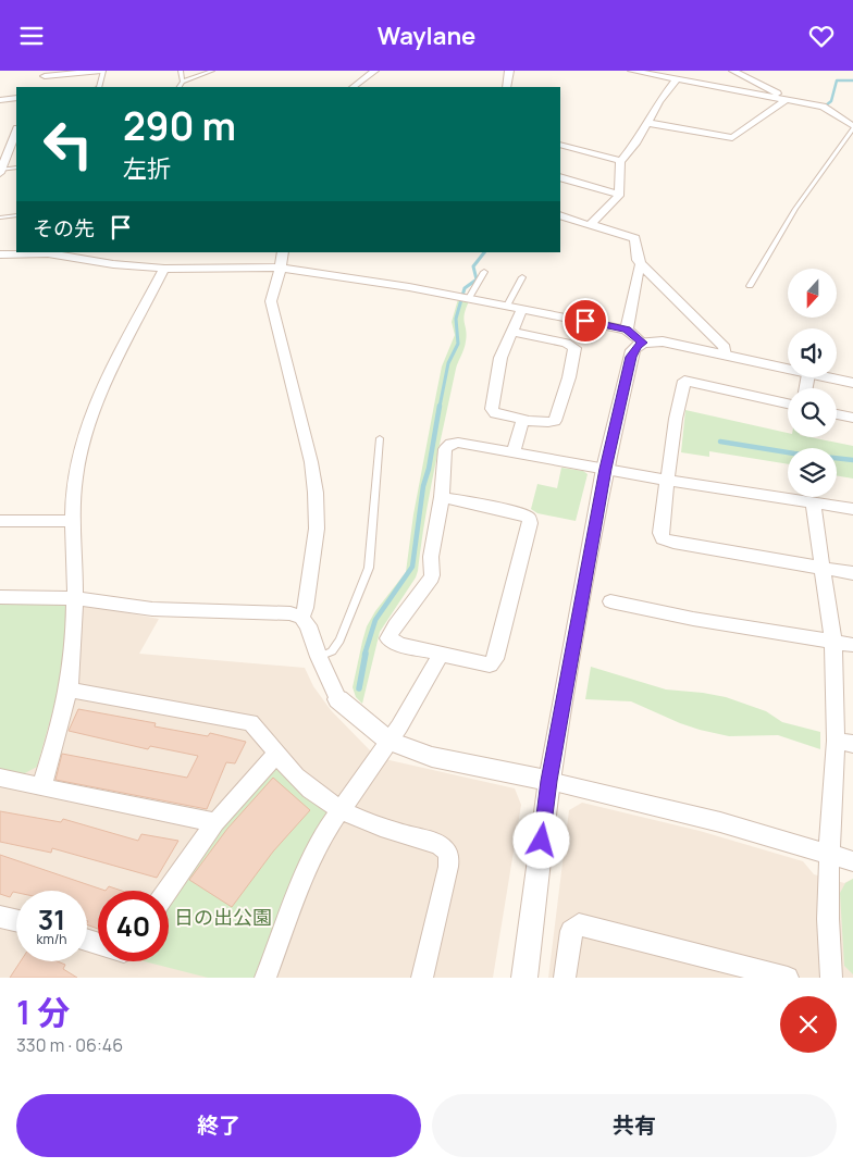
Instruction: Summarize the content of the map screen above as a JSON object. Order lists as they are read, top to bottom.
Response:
{
  "parks": ["日の出公園"],
  "north": "bottom",
  "page": {
    "header": "Waylane",
    "turn": ["290 m", "左折"],
    "then": "その先",
    "speed": "31 km/h",
    "limit": "40",
    "heading": ["1 分", "330 m · 06:46"],
    "buttons": ["終了", "共有"]
  }
}
